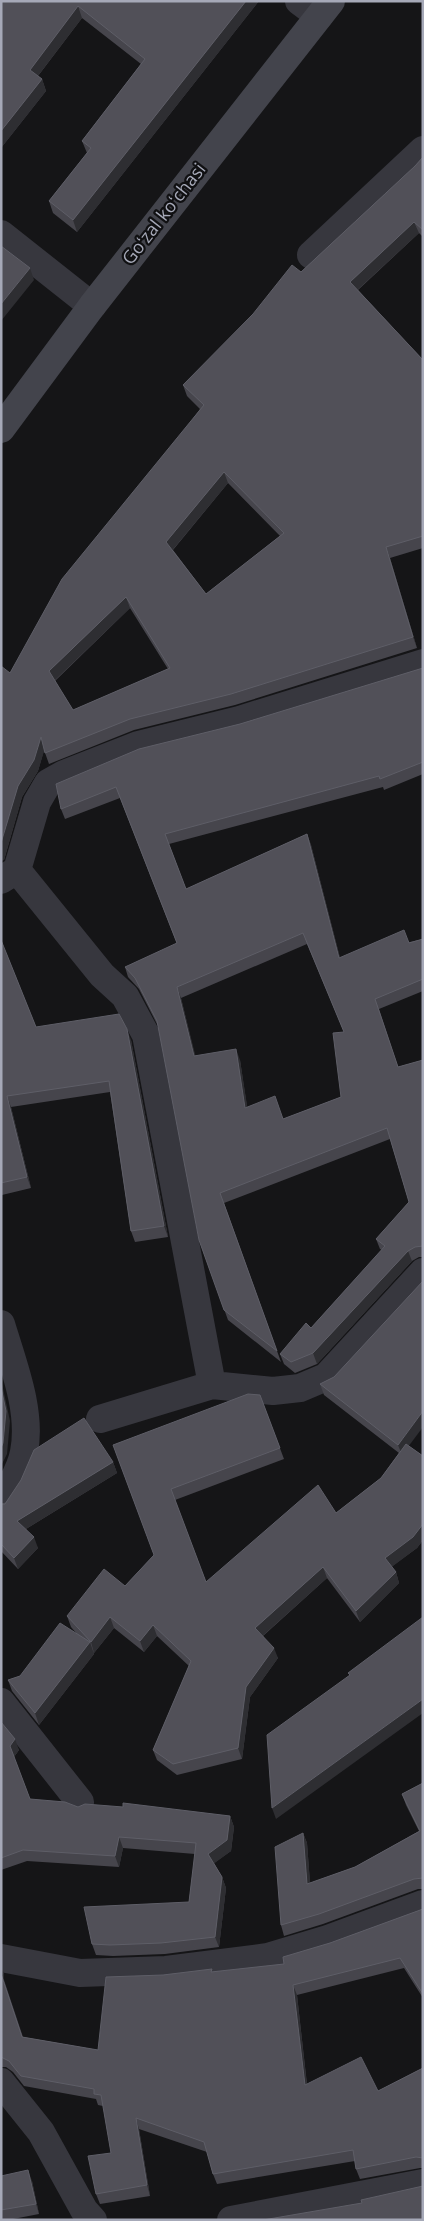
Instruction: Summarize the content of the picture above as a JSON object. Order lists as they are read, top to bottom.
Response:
{
  "streets": {
    "main road": ["Goʻzal koʻchasi"]
  }
}
